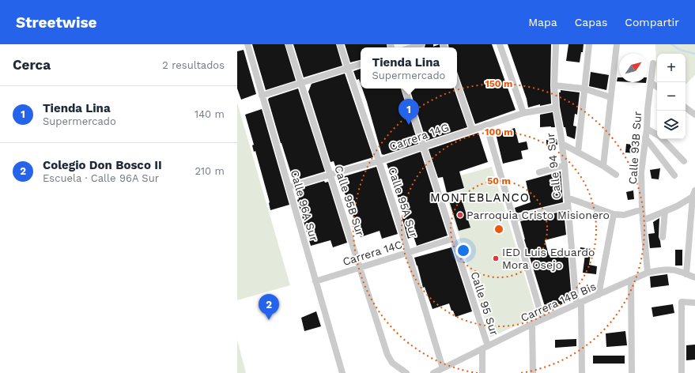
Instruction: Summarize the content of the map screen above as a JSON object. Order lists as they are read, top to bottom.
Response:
{
  "streets": {
    "street": [
      "Carrera 14G",
      "Calle 93B Sur",
      "Calle 94 Sur",
      "Calle 95B Sur",
      "Calle 95A Sur",
      "Calle 96A Sur",
      "Carrera 14C",
      "Carrera 14B Bis",
      "Calle 95 Sur"
    ]
  },
  "crossings": [
    ["Carrera 14G", "Calle 94 Sur"],
    ["Carrera 14G", "Calle 95B Sur"],
    ["Carrera 14G", "Calle 95A Sur"],
    ["Carrera 14G", "Calle 96A Sur"],
    ["Carrera 14G", "Calle 95 Sur"],
    ["Calle 93B Sur", "Carrera 14B Bis"],
    ["Calle 94 Sur", "Carrera 14B Bis"],
    ["Calle 95B Sur", "Carrera 14C"],
    ["Calle 95A Sur", "Carrera 14C"],
    ["Calle 95A Sur", "Carrera 14B Bis"],
    ["Calle 96A Sur", "Carrera 14C"],
    ["Carrera 14C", "Calle 95 Sur"],
    ["Carrera 14B Bis", "Calle 95 Sur"]
  ],
  "districts": ["MONTEBLANCO"],
  "places": ["Parroquia Cristo Misionero", "IED Luis Eduardo Mora Osejo"],
  "north": "top right",
  "page": {
    "header": "Streetwise",
    "nav": ["Mapa", "Capas", "Compartir"],
    "heading": ["Cerca", "2 resultados"],
    "popup": ["Tienda Lina", "Supermercado"],
    "map_buttons": ["+", "−"],
    "list": [
      {
        "mark": "1",
        "name": "Tienda Lina",
        "note": "Supermercado",
        "value": "140 m"
      },
      {
        "mark": "2",
        "name": "Colegio Don Bosco II",
        "note": "Escuela · Calle 96A Sur",
        "value": "210 m"
      }
    ],
    "pins": ["1", "2"]
  },
  "rings": ["150 m", "100 m", "50 m"]
}
